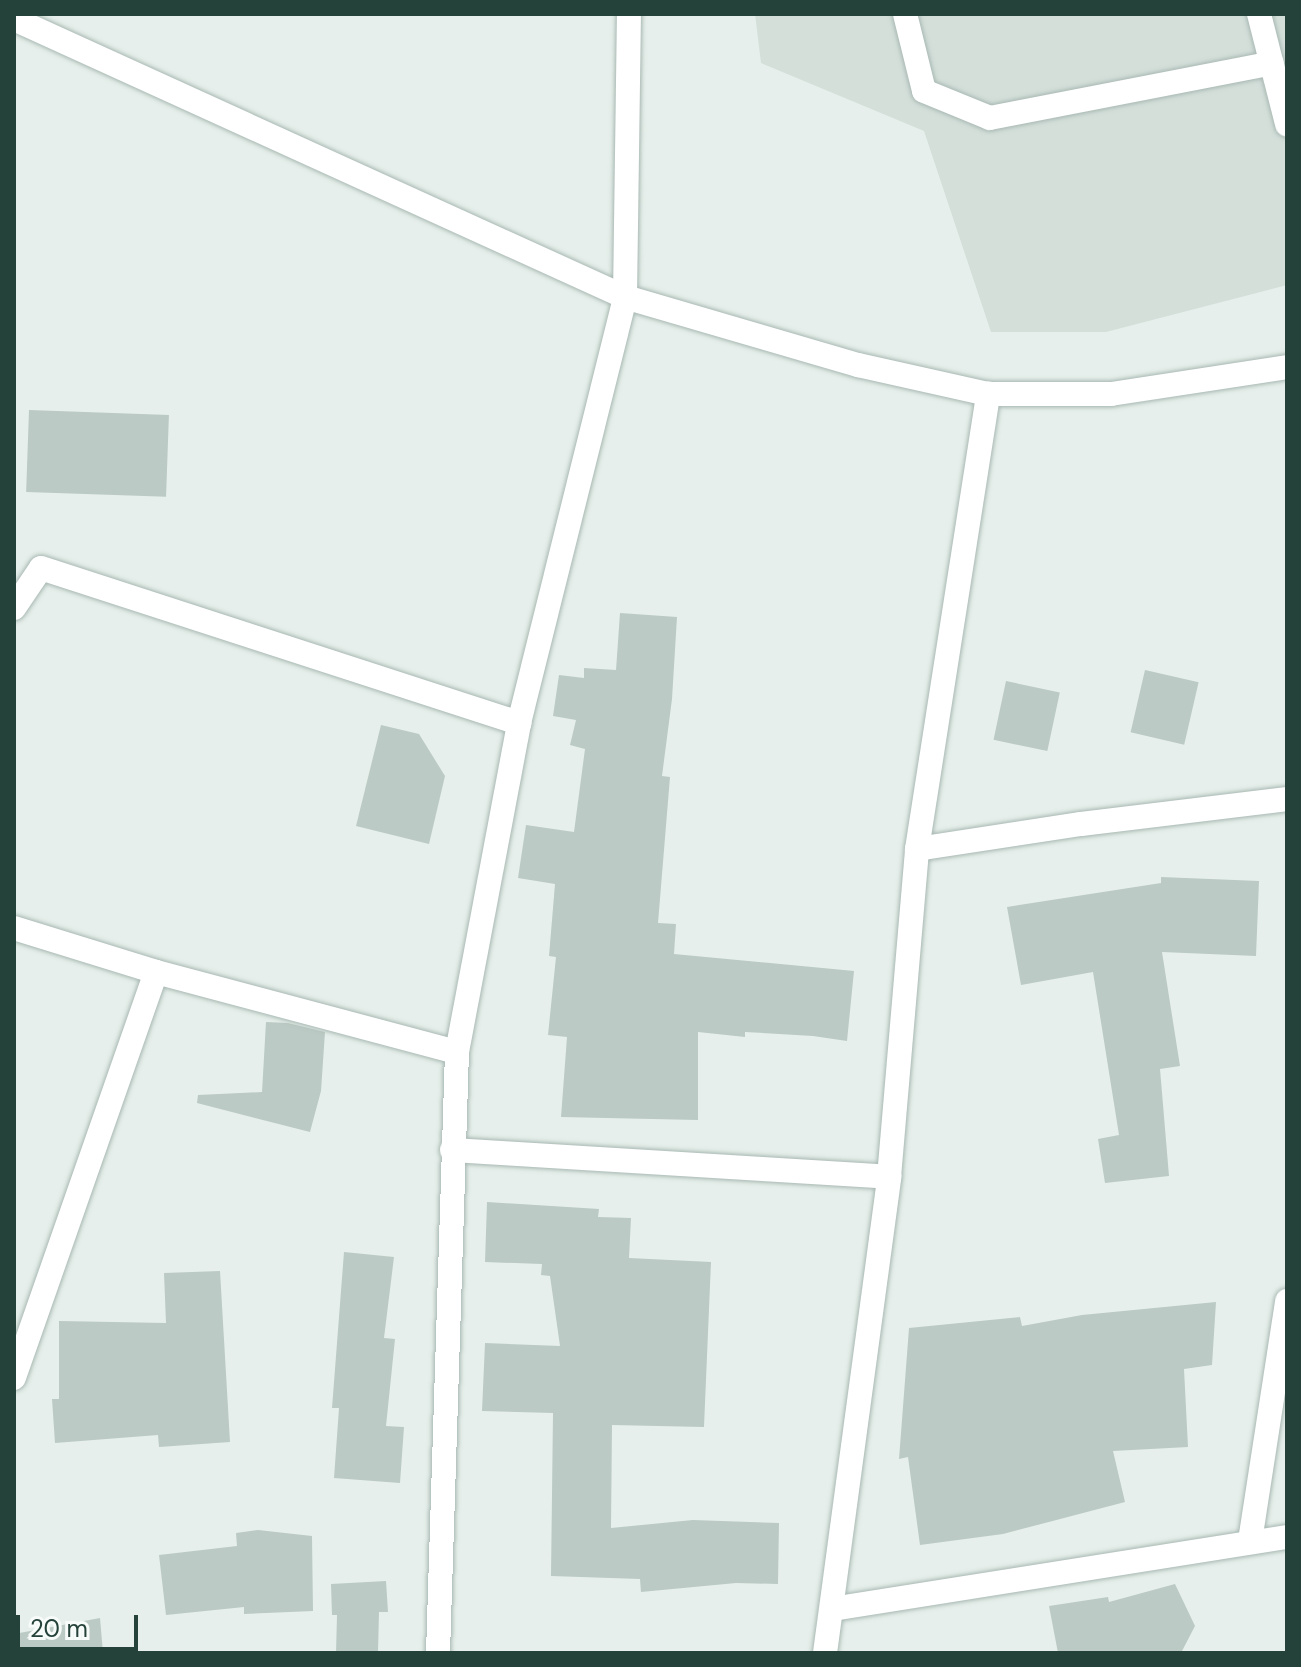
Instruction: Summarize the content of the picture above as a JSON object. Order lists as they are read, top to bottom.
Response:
{
  "scale_bar": "20 m"
}
